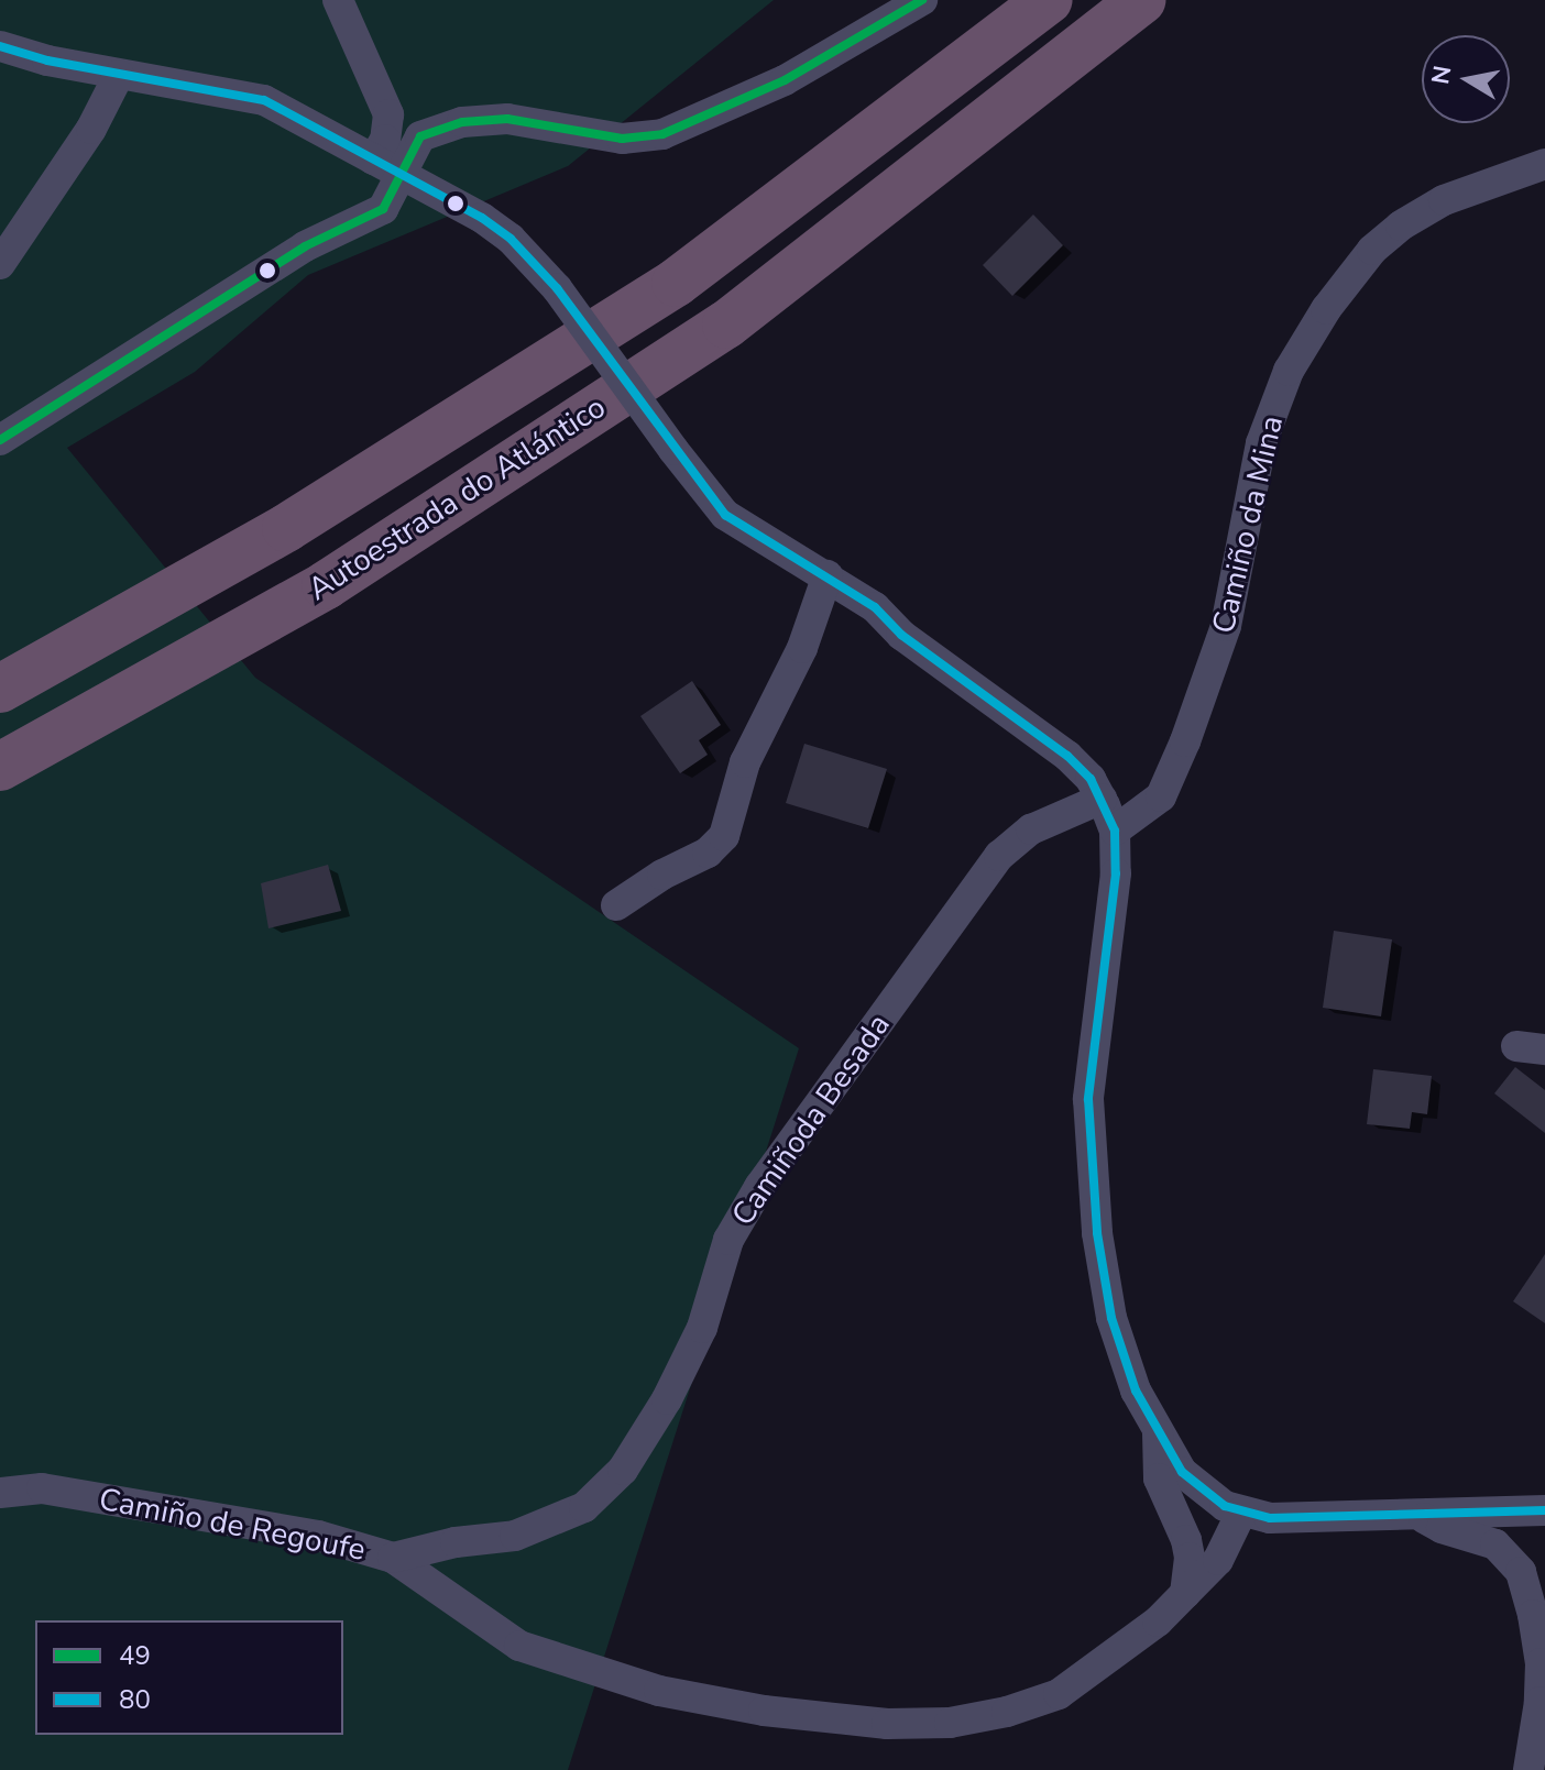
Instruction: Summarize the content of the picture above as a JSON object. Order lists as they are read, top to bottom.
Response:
{
  "streets": {
    "highway": ["Autoestrada do Atlántico"],
    "street": ["Camiño da Mina", "Camiñoda Besada", "Camiño de Regoufe"]
  },
  "crossings": [
    ["Camiñoda Besada", "Camiño de Regoufe"]
  ],
  "lines": ["transit line 49", "transit line 80"],
  "legend": ["49", "80"],
  "north": "left"
}
